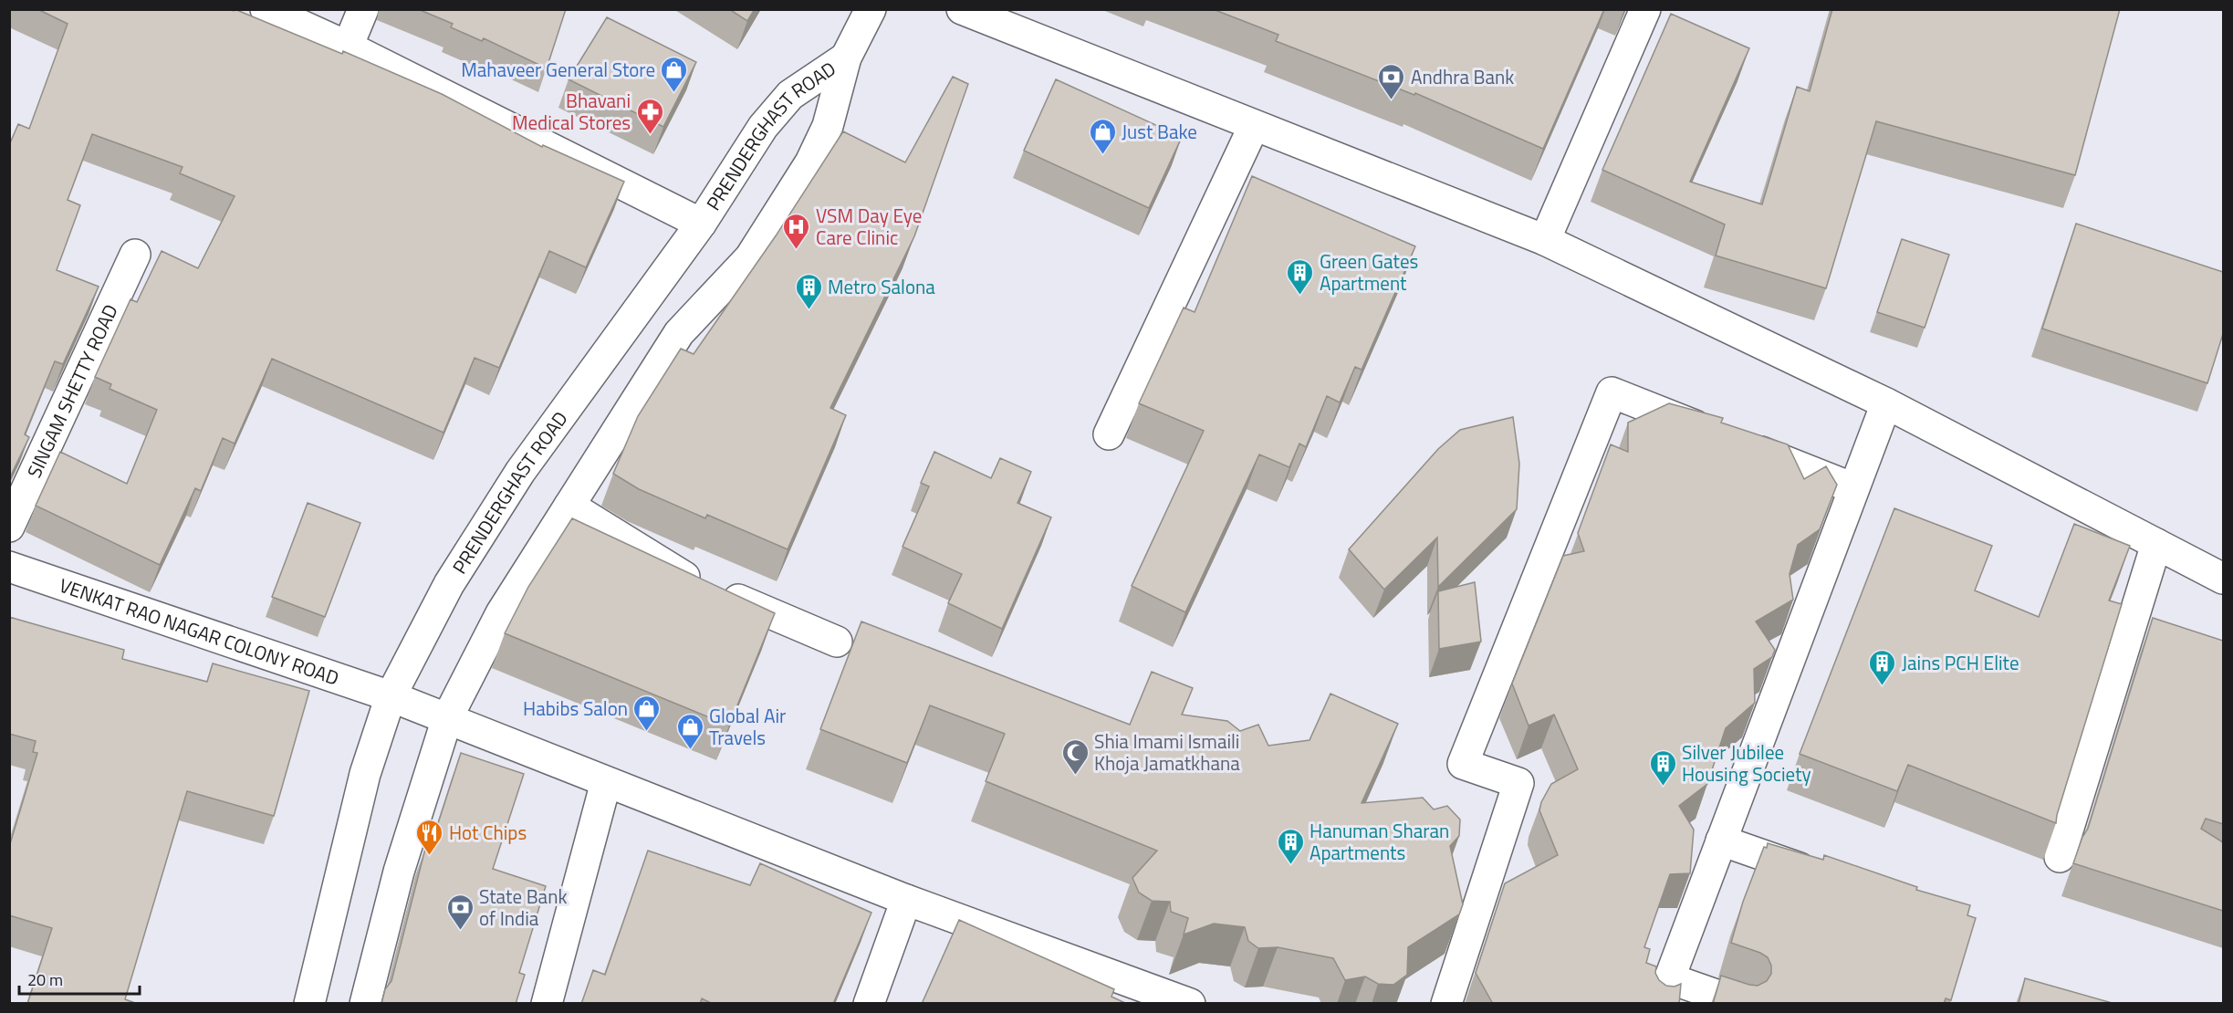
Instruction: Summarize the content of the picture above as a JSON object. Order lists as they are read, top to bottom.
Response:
{
  "streets": {
    "street": ["PRENDERGHAST ROAD", "SINGAM SHETTY ROAD", "VENKAT RAO NAGAR COLONY ROAD"]
  },
  "crossings": [
    ["PRENDERGHAST ROAD", "VENKAT RAO NAGAR COLONY ROAD"]
  ],
  "places": {
    "shop": [
      "Mahaveer General Store",
      "Just Bake",
      "Habibs Salon",
      "Global Air Travels"
    ],
    "bank": ["Andhra Bank", "State Bank of India"],
    "pharmacy": ["Bhavani Medical Stores"],
    "hospital": ["VSM Day Eye Care Clinic"],
    "building": [
      "Green Gates Apartment",
      "Metro Salona",
      "Jains PCH Elite",
      "Silver Jubilee Housing Society",
      "Hanuman Sharan Apartments"
    ],
    "mosque": ["Shia Imami Ismaili Khoja Jamatkhana"],
    "restaurant": ["Hot Chips"]
  },
  "scale_bar": "20 m"
}
